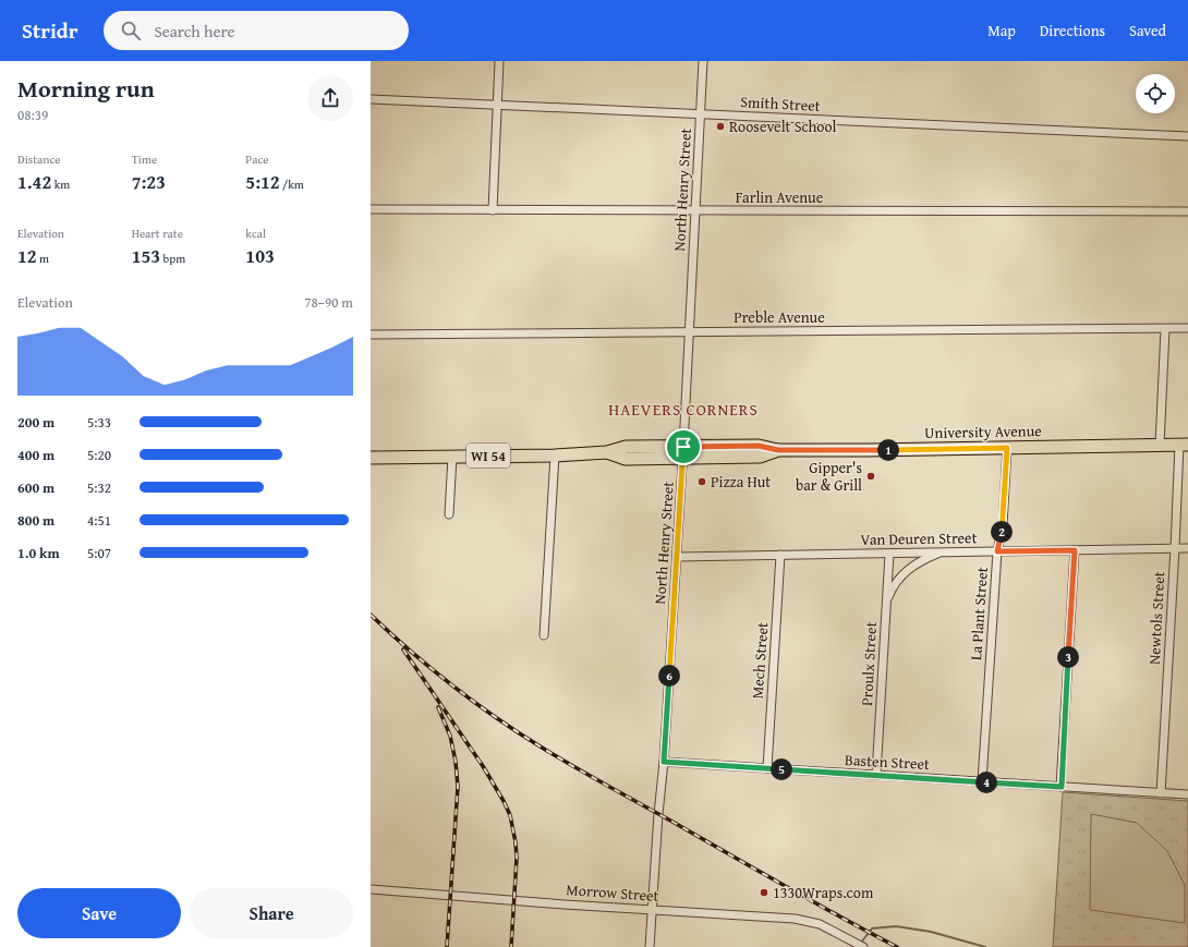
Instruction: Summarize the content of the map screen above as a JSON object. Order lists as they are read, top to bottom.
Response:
{
  "streets": {
    "main road": ["University Avenue", "WI 54"],
    "street": [
      "Smith Street",
      "North Henry Street",
      "Farlin Avenue",
      "Preble Avenue",
      "Van Deuren Street",
      "La Plant Street",
      "Newtols Street",
      "Mech Street",
      "Proulx Street",
      "Basten Street",
      "Morrow Street"
    ]
  },
  "crossings": [
    ["Smith Street", "North Henry Street"],
    ["North Henry Street", "Farlin Avenue"],
    ["North Henry Street", "Preble Avenue"],
    ["North Henry Street", "University Avenue"],
    ["North Henry Street", "Van Deuren Street"],
    ["North Henry Street", "Basten Street"],
    ["North Henry Street", "Morrow Street"],
    ["University Avenue", "La Plant Street"],
    ["University Avenue", "Newtols Street"],
    ["Van Deuren Street", "La Plant Street"],
    ["Van Deuren Street", "Newtols Street"],
    ["Van Deuren Street", "Mech Street"],
    ["Van Deuren Street", "Proulx Street"],
    ["La Plant Street", "Basten Street"],
    ["Newtols Street", "Basten Street"],
    ["Mech Street", "Basten Street"],
    ["Proulx Street", "Basten Street"]
  ],
  "districts": ["HAEVERS CORNERS"],
  "places": [
    "Roosevelt School",
    "Gipper's bar & Grill",
    "Pizza Hut",
    "1330Wraps.com"
  ],
  "page": {
    "header": "Stridr",
    "search": "Search here",
    "nav": ["Map", "Directions", "Saved"],
    "heading": ["Morning run", "08:39"],
    "stats": [
      ["Distance", "1.42 km"],
      ["Time", "7:23"],
      ["Pace", "5:12 /km"],
      ["Elevation", "12 m"],
      ["Heart rate", "153 bpm"],
      ["kcal", "103"]
    ],
    "chart": ["Elevation", "78–90 m"],
    "list": [
      {
        "name": "200 m",
        "note": "5:33"
      },
      {
        "name": "400 m",
        "note": "5:20"
      },
      {
        "name": "600 m",
        "note": "5:32"
      },
      {
        "name": "800 m",
        "note": "4:51"
      },
      {
        "name": "1.0 km",
        "note": "5:07"
      }
    ],
    "pins": [
      "1",
      "2",
      "3",
      "6",
      "5",
      "4"
    ],
    "buttons": ["Save", "Share"]
  }
}
